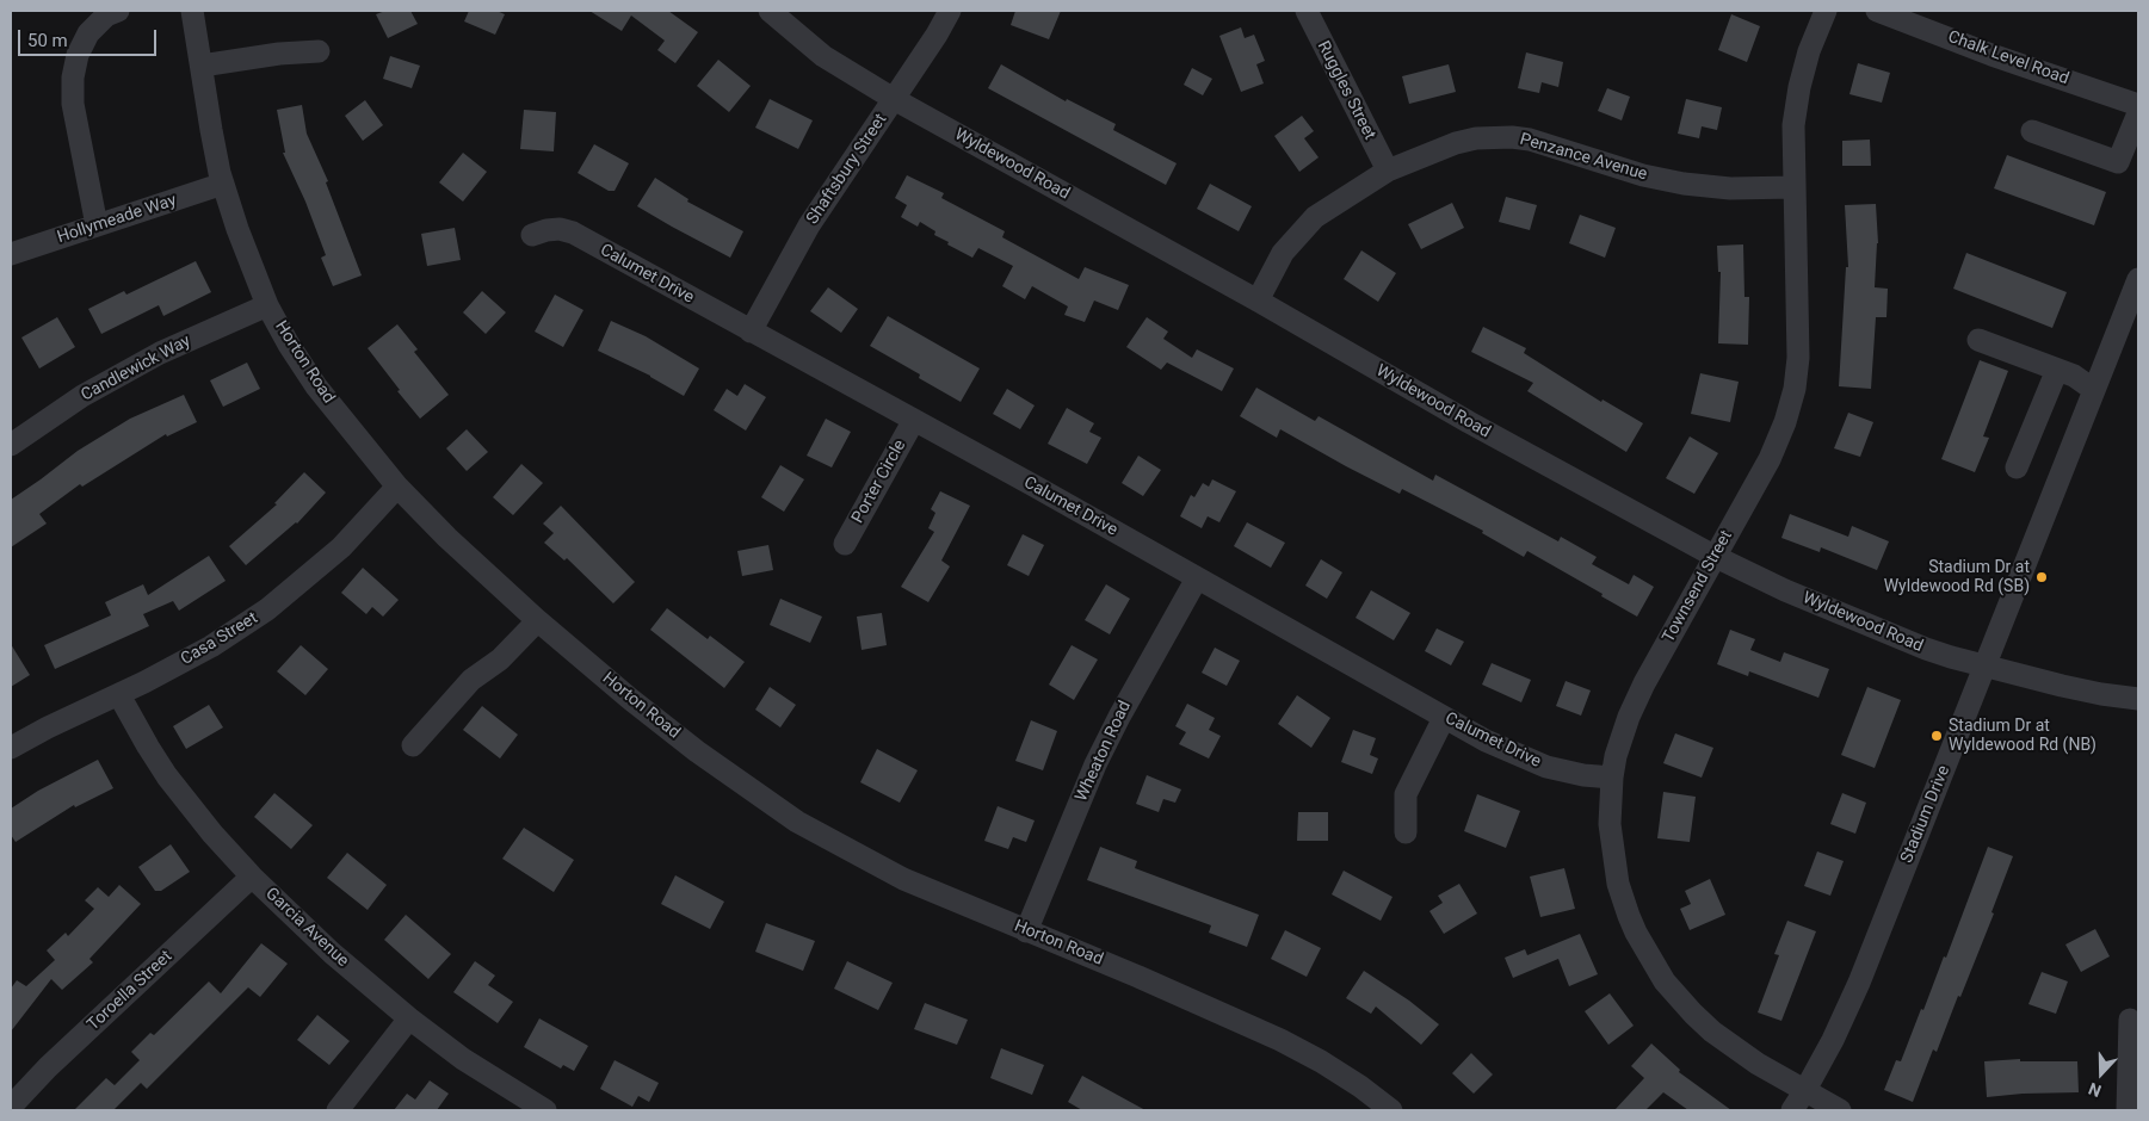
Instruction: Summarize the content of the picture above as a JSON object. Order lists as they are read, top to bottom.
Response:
{
  "streets": {
    "street": [
      "Chalk Level Road",
      "Ruggles Street",
      "Penzance Avenue",
      "Wyldewood Road",
      "Shaftsbury Street",
      "Hollymeade Way",
      "Calumet Drive",
      "Horton Road",
      "Candlewick Way",
      "Porter Circle",
      "Townsend Street",
      "Casa Street",
      "Wheaton Road",
      "Stadium Drive",
      "Garcia Avenue",
      "Toroella Street"
    ]
  },
  "crossings": [
    ["Ruggles Street", "Penzance Avenue"],
    ["Penzance Avenue", "Wyldewood Road"],
    ["Penzance Avenue", "Townsend Street"],
    ["Wyldewood Road", "Shaftsbury Street"],
    ["Wyldewood Road", "Townsend Street"],
    ["Wyldewood Road", "Stadium Drive"],
    ["Shaftsbury Street", "Calumet Drive"],
    ["Hollymeade Way", "Horton Road"],
    ["Calumet Drive", "Porter Circle"],
    ["Calumet Drive", "Townsend Street"],
    ["Calumet Drive", "Wheaton Road"],
    ["Horton Road", "Candlewick Way"],
    ["Horton Road", "Casa Street"],
    ["Horton Road", "Wheaton Road"],
    ["Townsend Street", "Stadium Drive"],
    ["Casa Street", "Garcia Avenue"],
    ["Garcia Avenue", "Toroella Street"]
  ],
  "places": ["Stadium Dr at Wyldewood Rd (SB)", "Stadium Dr at Wyldewood Rd (NB)"],
  "scale_bar": "50 m",
  "north": "bottom"
}
